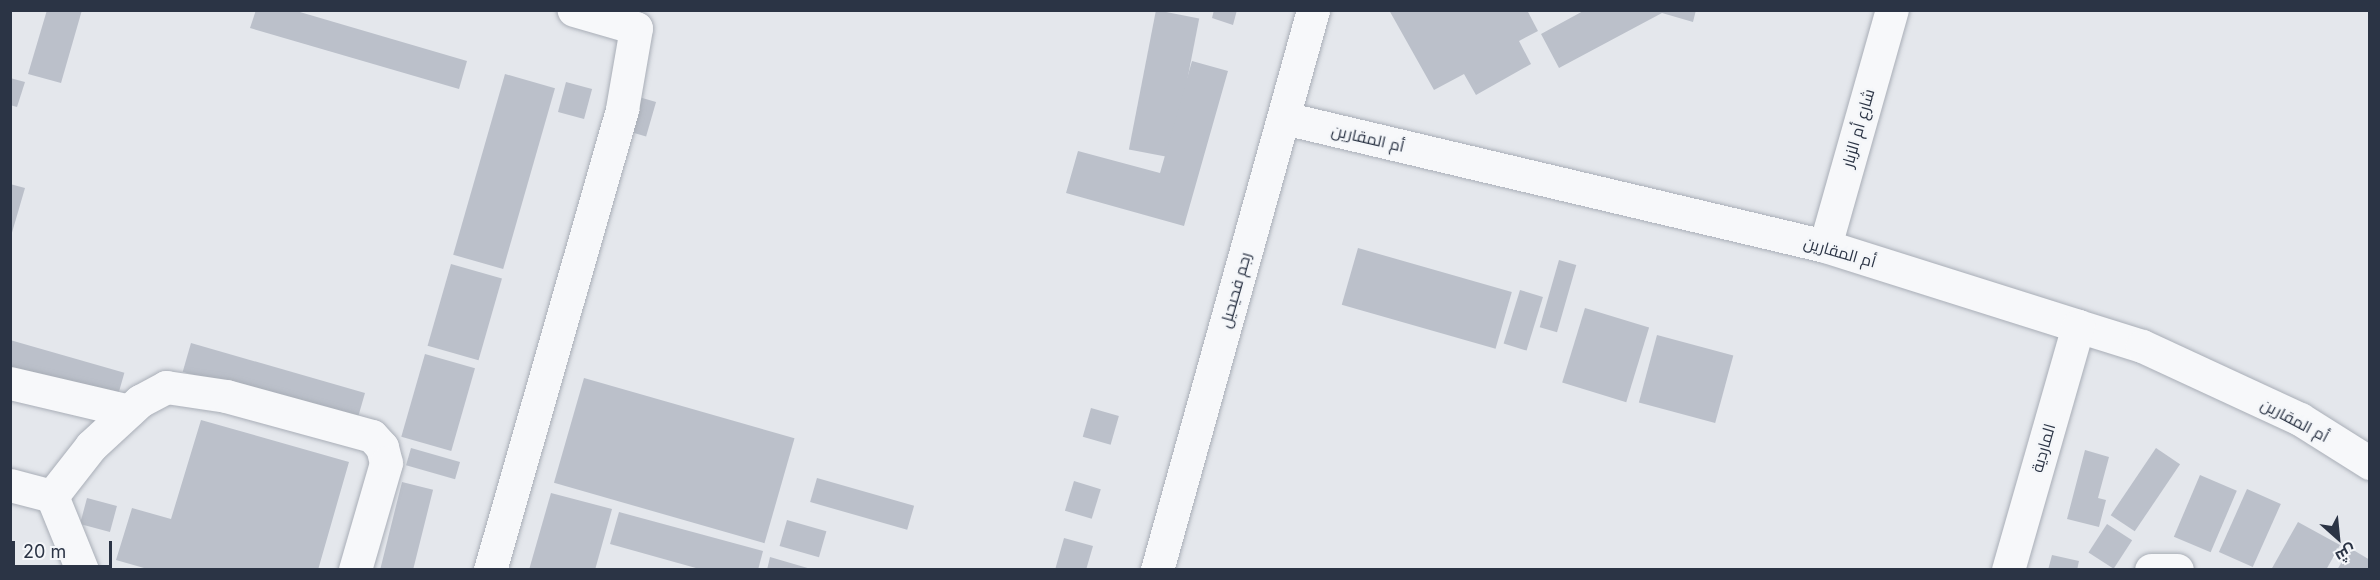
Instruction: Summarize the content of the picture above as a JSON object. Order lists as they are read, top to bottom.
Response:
{
  "streets": {
    "street": [
      "شارع أم الزبار",
      "أم المقارين",
      "رجم فحيحيل",
      "الماردية"
    ]
  },
  "crossings": [
    ["شارع أم الزبار", "أم المقارين"],
    ["أم المقارين", "رجم فحيحيل"],
    ["أم المقارين", "الماردية"]
  ],
  "scale_bar": "20 m",
  "north": "bottom right"
}
